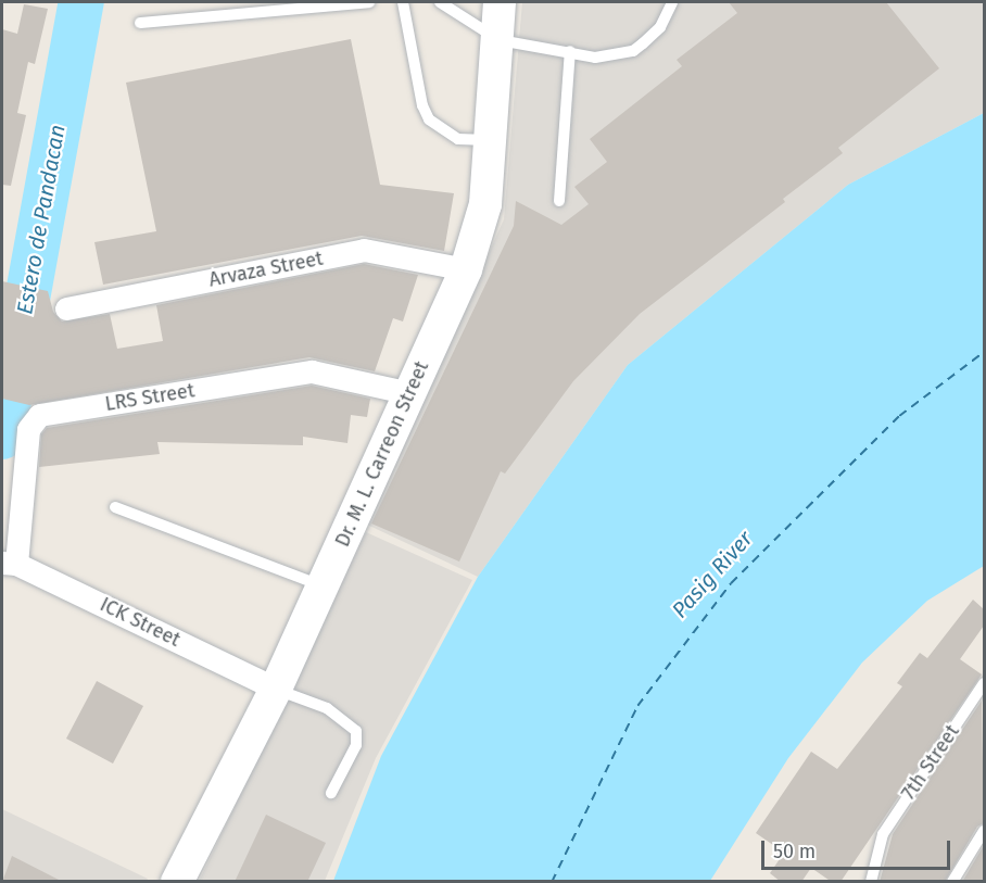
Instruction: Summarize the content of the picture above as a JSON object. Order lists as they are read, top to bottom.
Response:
{
  "streets": {
    "main road": ["Dr. M. L. Carreon Street"],
    "street": ["Arvaza Street", "LRS Street", "ICK Street"],
    "lane": ["7th Street"]
  },
  "crossings": [
    ["Arvaza Street", "Dr. M. L. Carreon Street"],
    ["LRS Street", "Dr. M. L. Carreon Street"],
    ["LRS Street", "ICK Street"],
    ["Dr. M. L. Carreon Street", "ICK Street"]
  ],
  "water": ["Estero de Pandacan", "Pasig River"],
  "scale_bar": "50 m"
}
